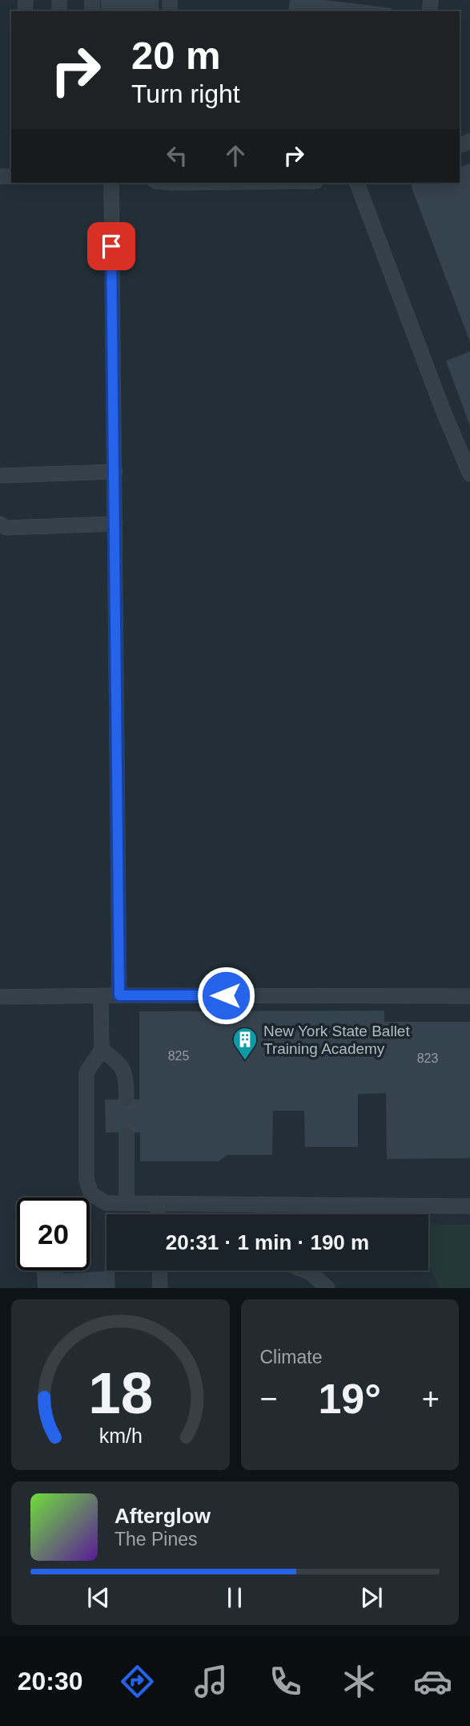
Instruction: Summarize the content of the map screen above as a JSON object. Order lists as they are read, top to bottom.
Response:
{
  "places": {
    "building": ["New York State Ballet Training Academy"]
  },
  "house_numbers": ["825", "823"],
  "page": {
    "turn": ["20 m", "Turn right"],
    "limit": "20",
    "trip": "20:31 · 1 min · 190 m",
    "tile": "Climate",
    "heat": ["−", "19°", "+"],
    "song": ["Afterglow", "The Pines"],
    "tabs": "20:30",
    "gauge": ["18", "km/h"]
  }
}
